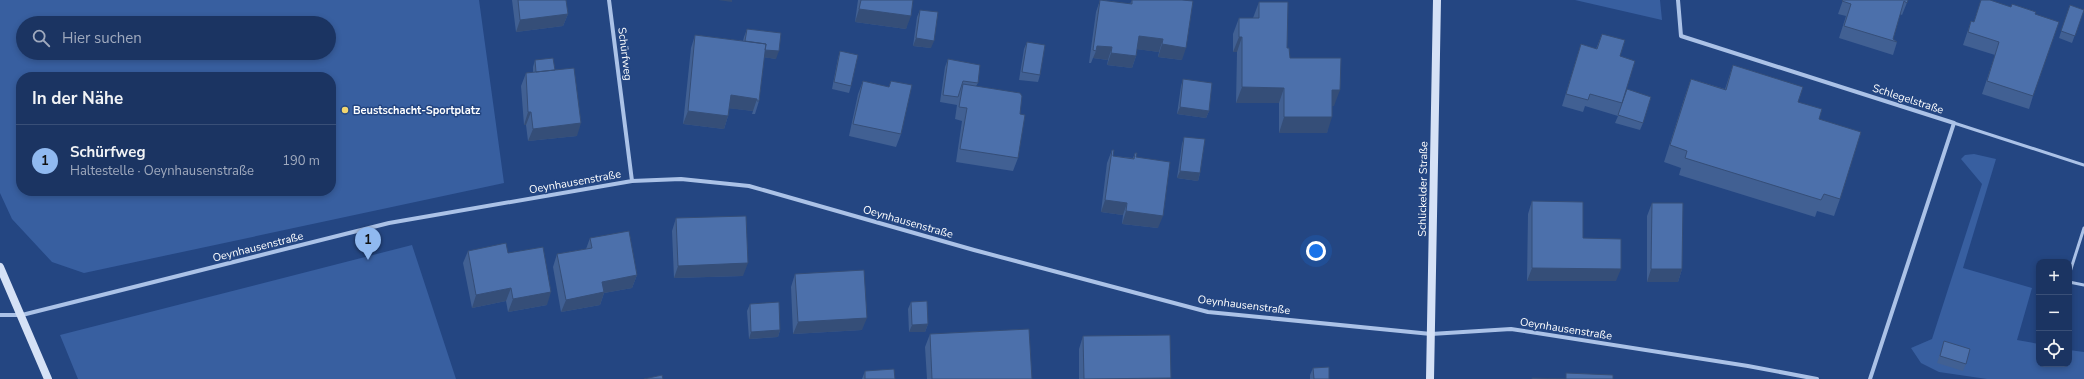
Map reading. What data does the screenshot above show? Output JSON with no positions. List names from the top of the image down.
{
  "streets": {
    "main road": ["Schlickelder Straße"],
    "street": ["Schürfweg", "Schlegelstraße", "Oeynhausenstraße"]
  },
  "crossings": [
    ["Schürfweg", "Oeynhausenstraße"],
    ["Oeynhausenstraße", "Schlickelder Straße"]
  ],
  "places": ["Beustschacht-Sportplatz"],
  "page": {
    "search": "Hier suchen",
    "heading": "In der Nähe",
    "list": [
      {
        "mark": "1",
        "name": "Schürfweg",
        "note": "Haltestelle · Oeynhausenstraße",
        "value": "190 m"
      }
    ],
    "pins": "1",
    "map_buttons": ["+", "−"]
  }
}
